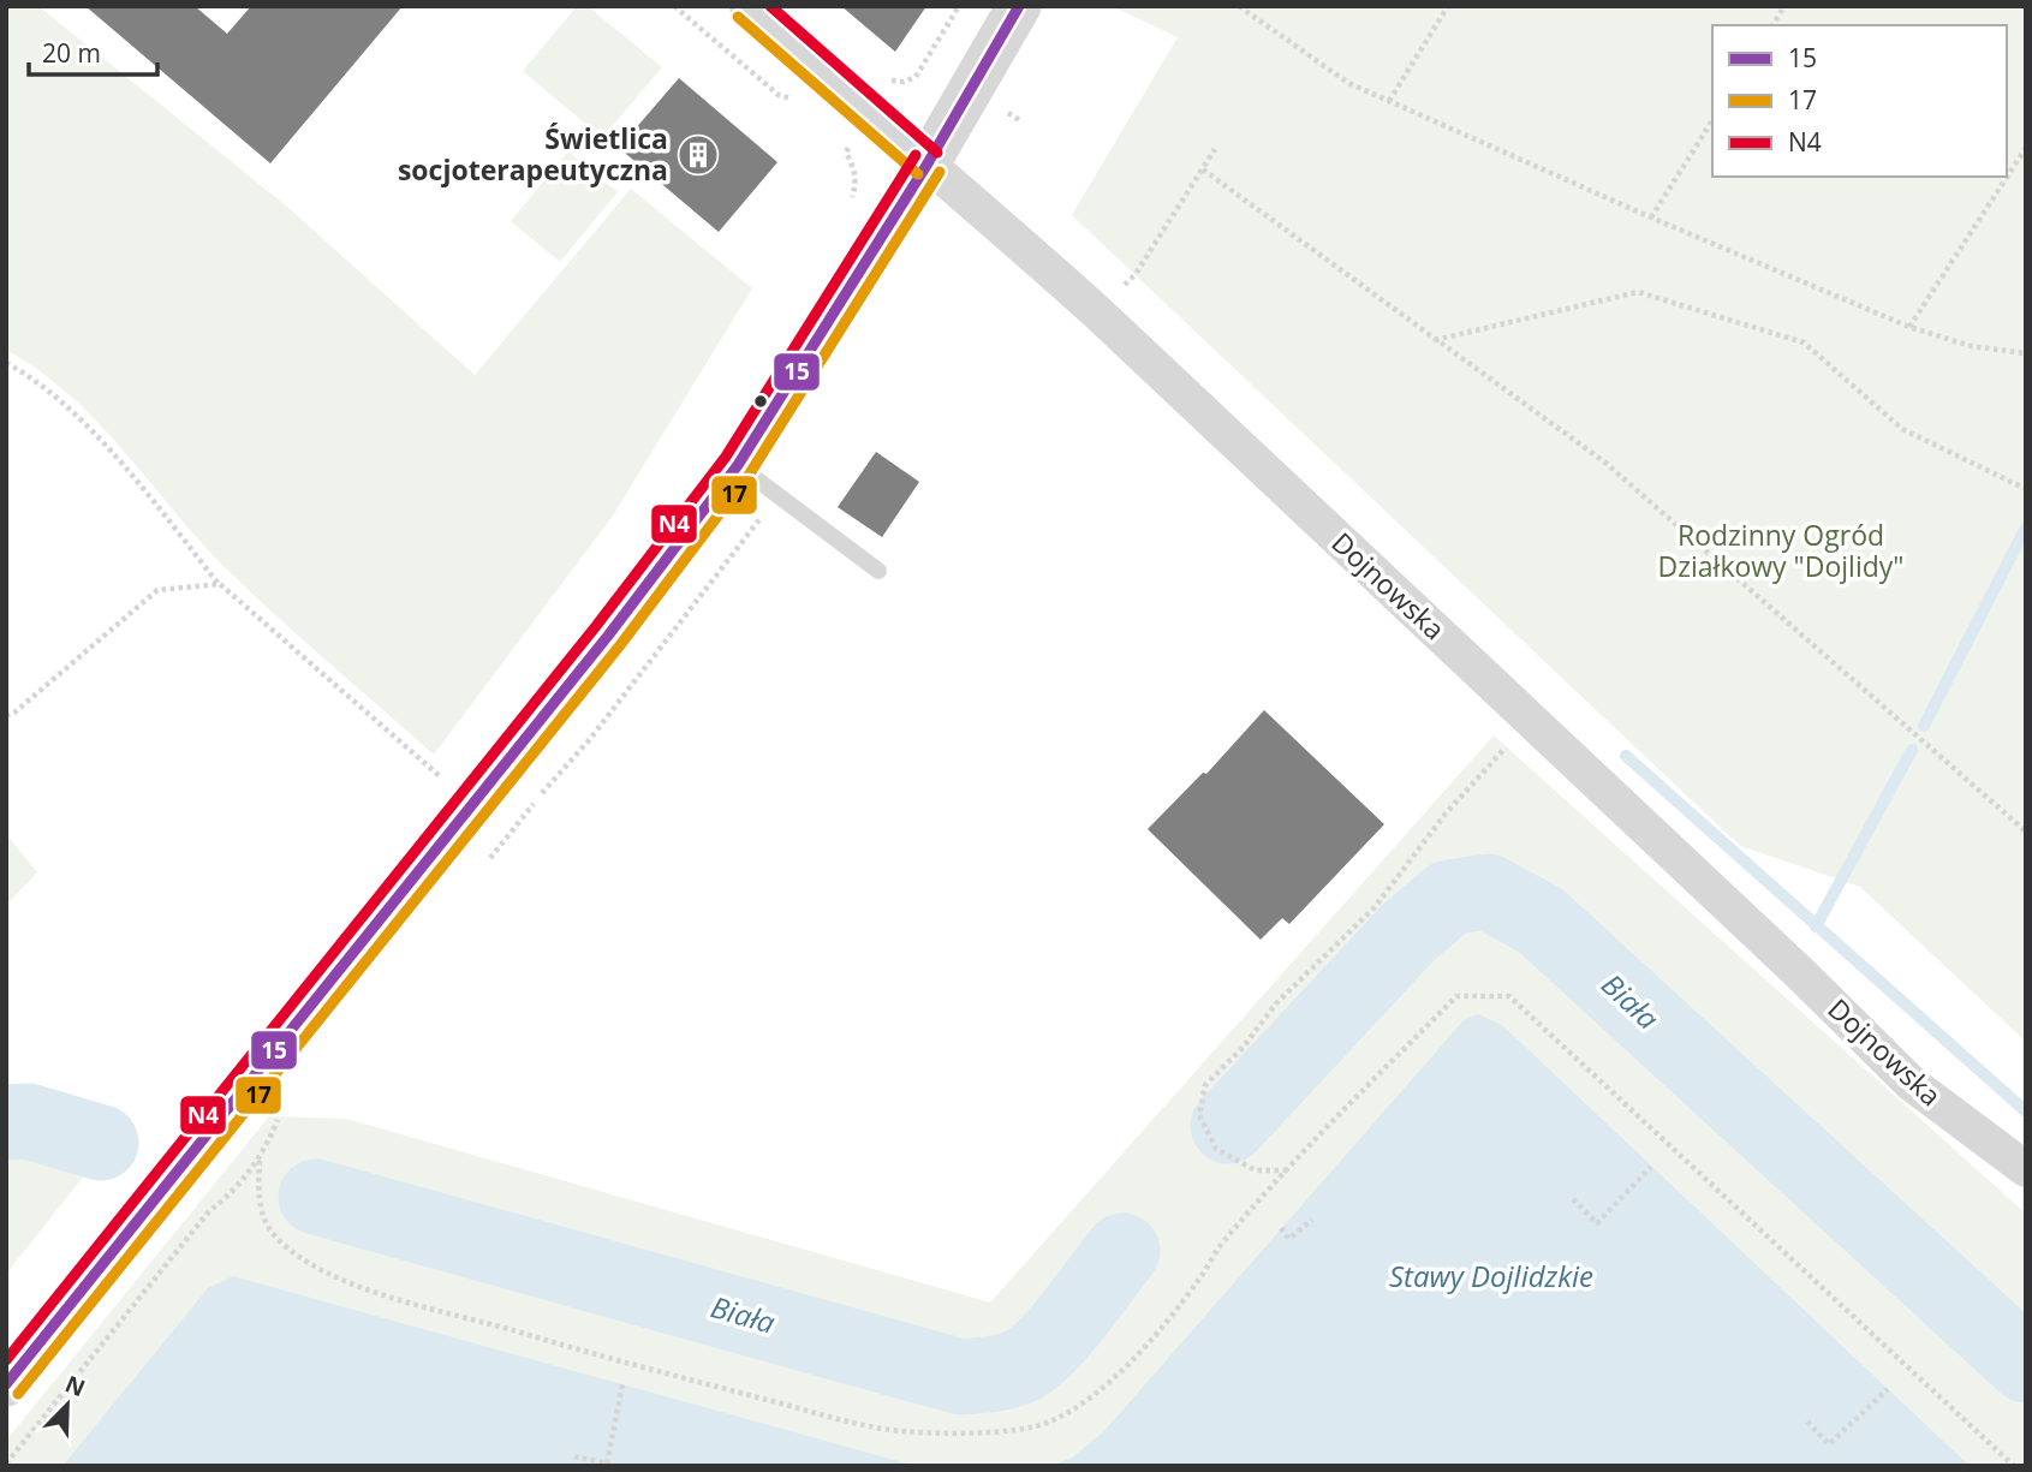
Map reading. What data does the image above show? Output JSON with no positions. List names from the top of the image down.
{
  "streets": {
    "street": ["Dojnowska"]
  },
  "water": ["Biała", "Stawy Dojlidzkie"],
  "parks": ["Rodzinny Ogród Działkowy \"Dojlidy\""],
  "places": {
    "building": ["Świetlica socjoterapeutyczna"]
  },
  "lines": ["transit line 15", "transit line N4", "transit line 17"],
  "legend": ["15", "17", "N4"],
  "scale_bar": "20 m",
  "north": "top right"
}
